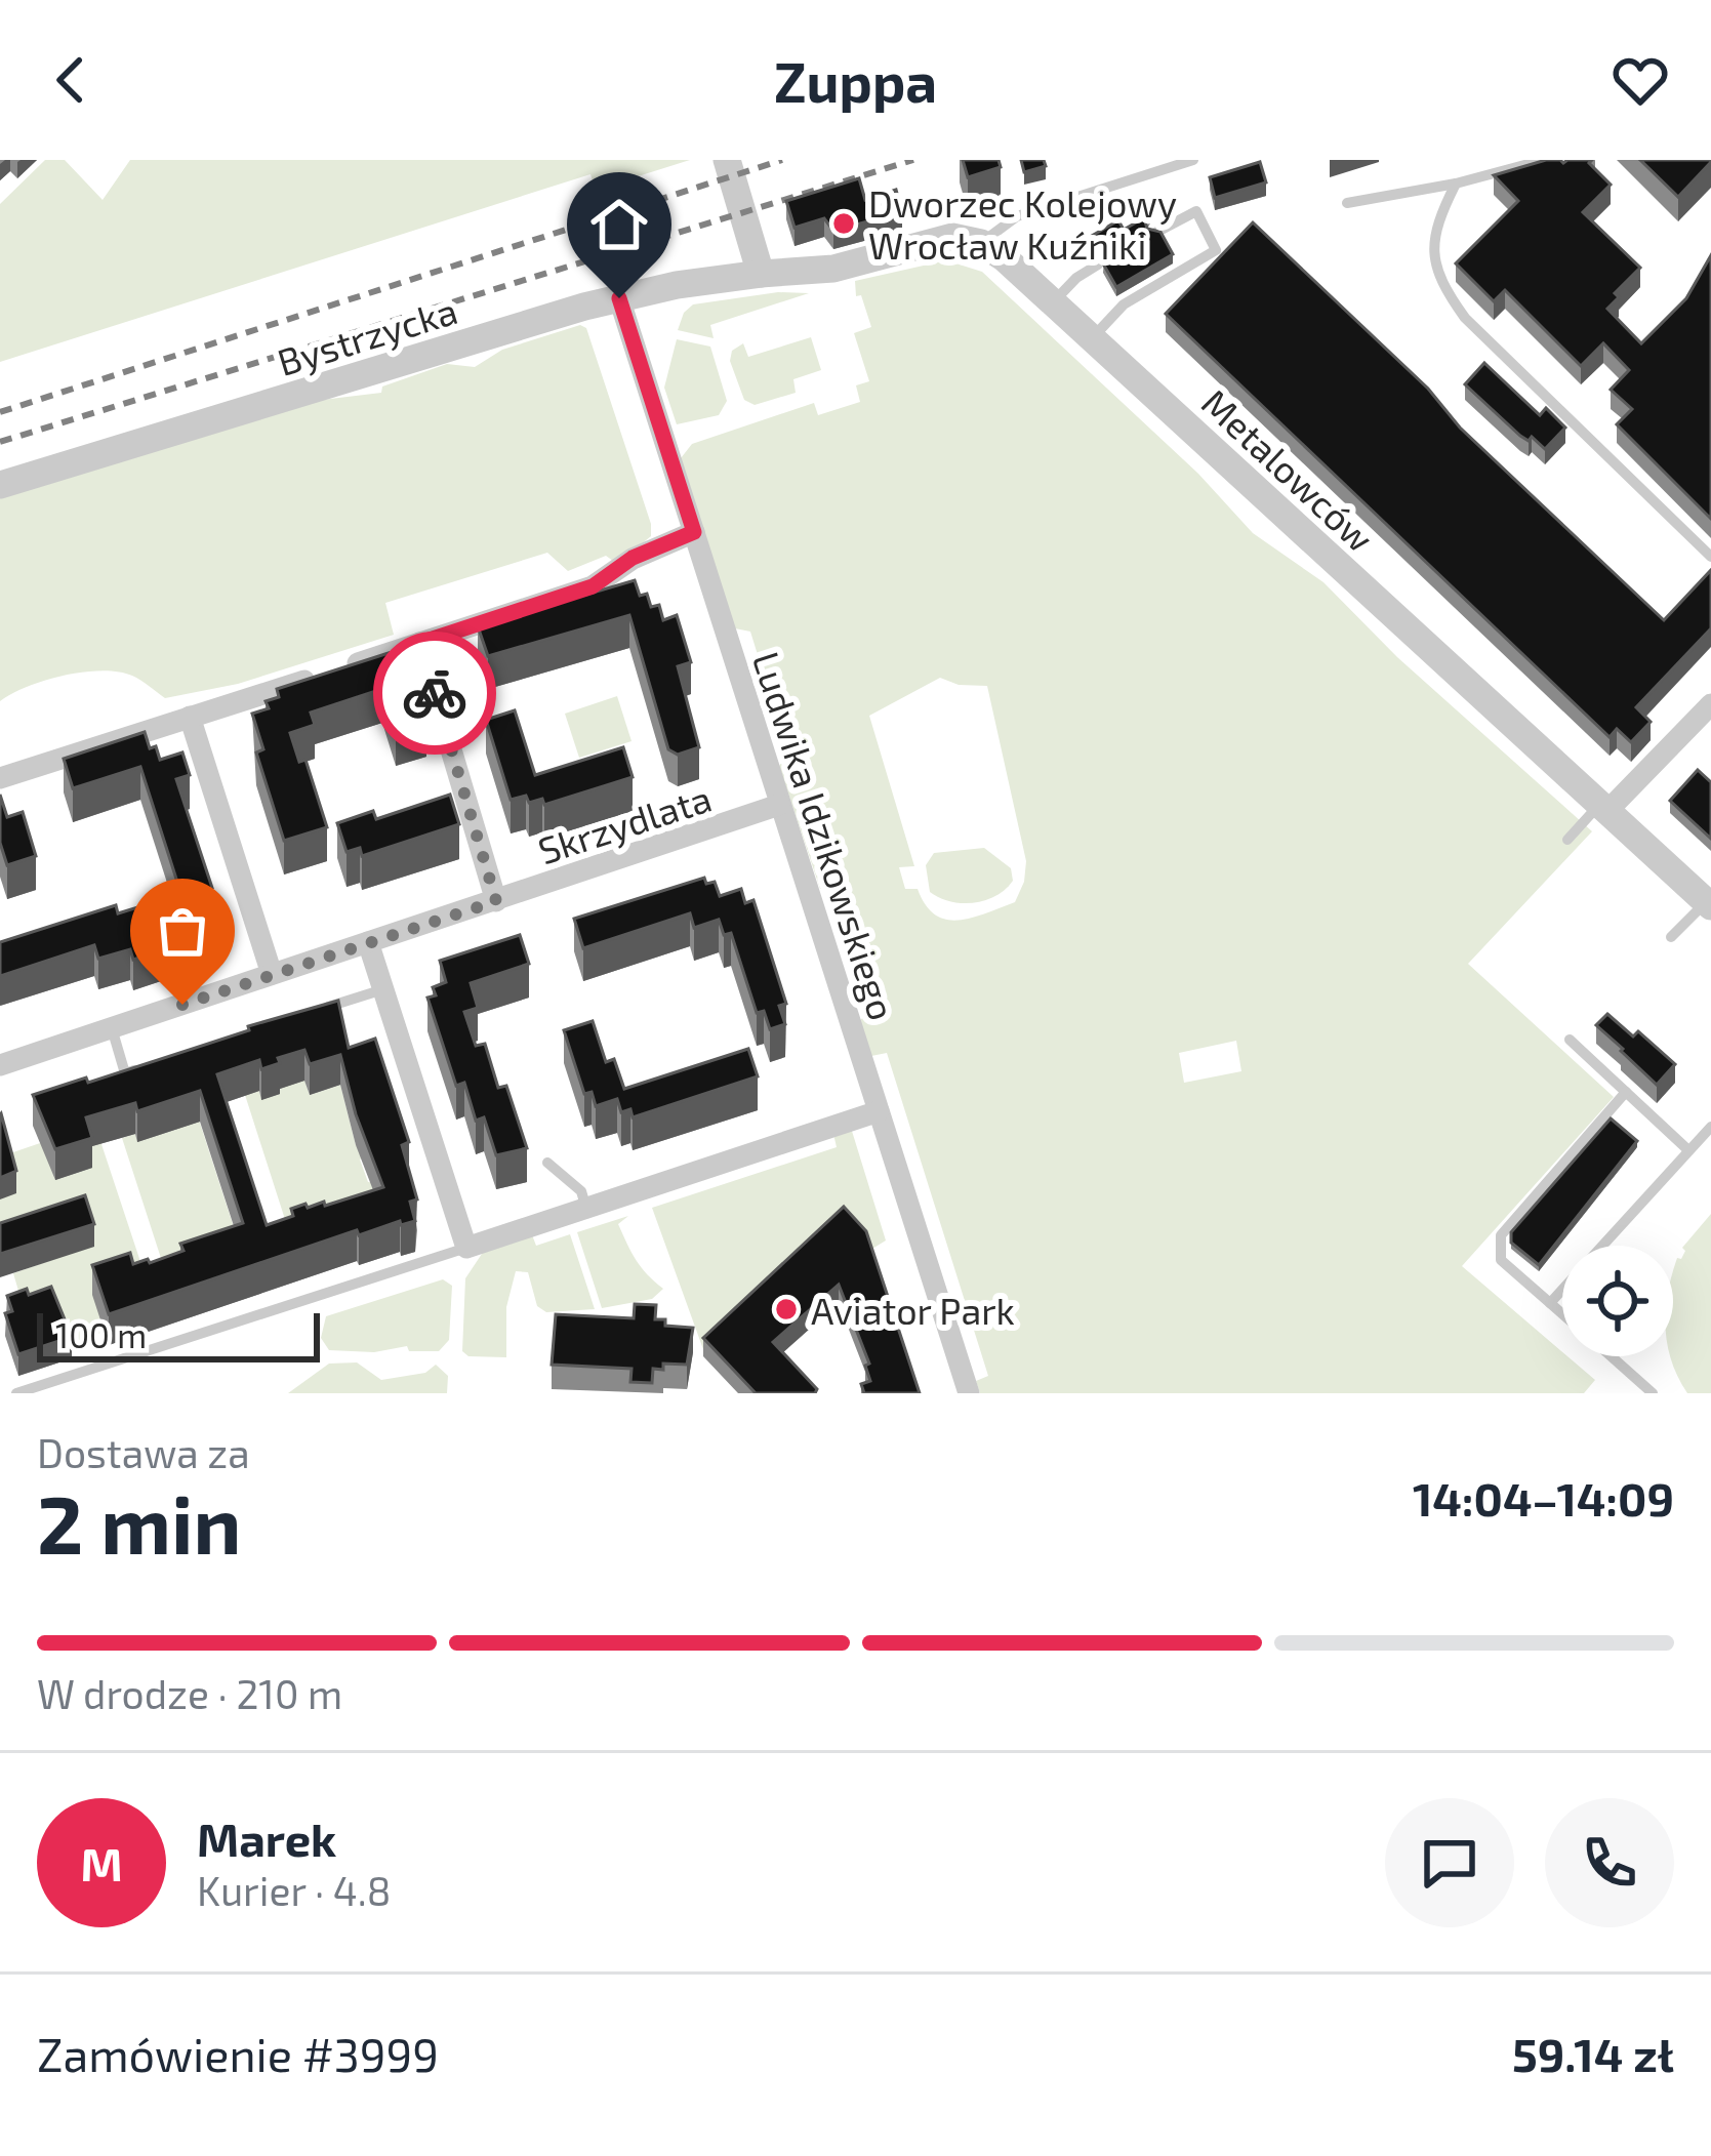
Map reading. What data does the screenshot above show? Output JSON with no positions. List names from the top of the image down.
{
  "streets": {
    "street": [
      "Bystrzycka",
      "Metalowców",
      "Skrzydlata",
      "Ludwika Idzikowskiego"
    ]
  },
  "crossings": [
    ["Bystrzycka", "Ludwika Idzikowskiego"],
    ["Skrzydlata", "Ludwika Idzikowskiego"]
  ],
  "places": ["Dworzec Kolejowy Wrocław Kuźniki", "Aviator Park"],
  "scale_bar": "100 m",
  "page": {
    "header": "Zuppa",
    "scale": "100 m",
    "heading": ["2 min", "Dostawa za", "14:04–14:09"],
    "panel": [
      "Marek",
      "Kurier · 4.8",
      "Zamówienie #3999",
      "59.14 zł"
    ],
    "bar": "W drodze · 210 m",
    "round": "M"
  }
}
